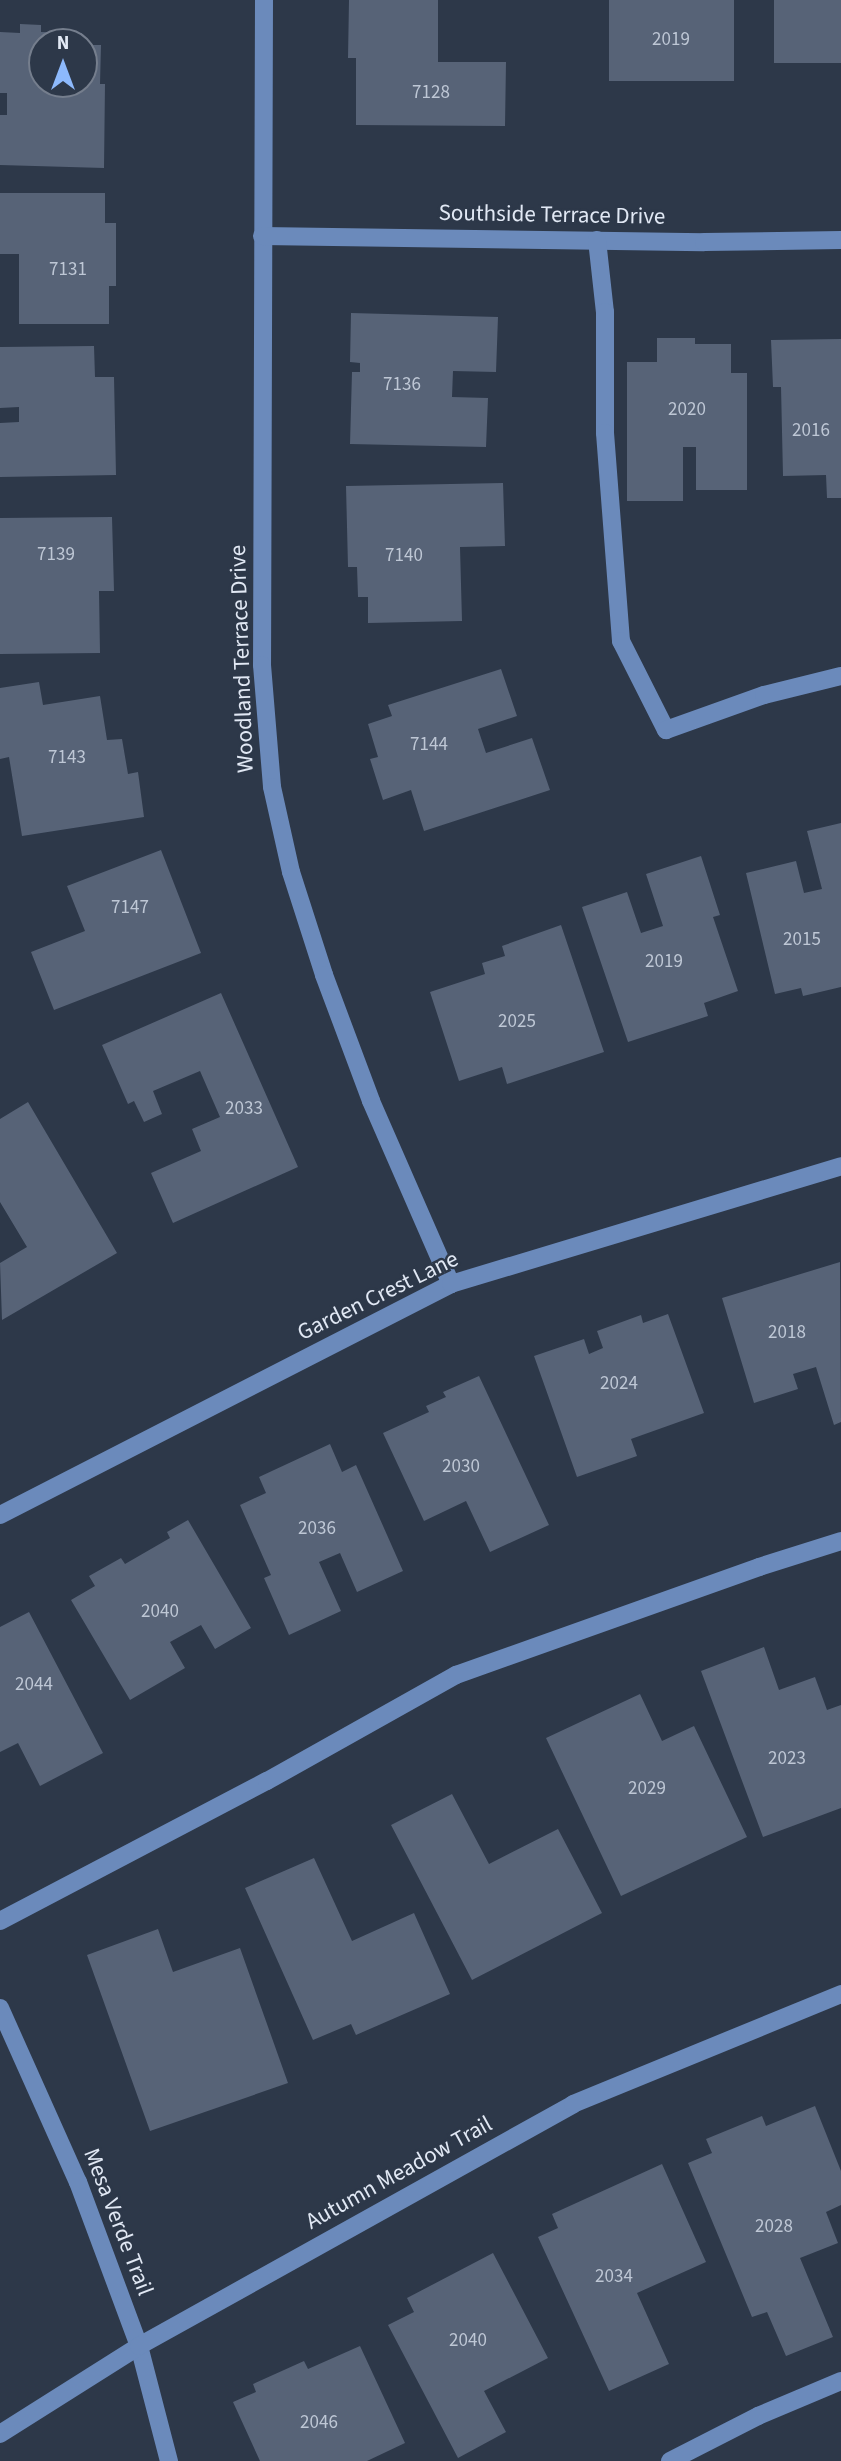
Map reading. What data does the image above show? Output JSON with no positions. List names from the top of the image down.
{
  "streets": {
    "street": [
      "Southside Terrace Drive",
      "Woodland Terrace Drive",
      "Garden Crest Lane",
      "Autumn Meadow Trail",
      "Mesa Verde Trail"
    ]
  },
  "crossings": [
    ["Southside Terrace Drive", "Woodland Terrace Drive"],
    ["Woodland Terrace Drive", "Garden Crest Lane"],
    ["Autumn Meadow Trail", "Mesa Verde Trail"]
  ],
  "house_numbers": [
    "2019",
    "7128",
    "7131",
    "7136",
    "2020",
    "2016",
    "7139",
    "7140",
    "7144",
    "7143",
    "7147",
    "2015",
    "2019",
    "2025",
    "2033",
    "2018",
    "2024",
    "2030",
    "2036",
    "2040",
    "2044",
    "2023",
    "2029",
    "2028",
    "2034",
    "2040",
    "2046"
  ],
  "north": "top"
}
